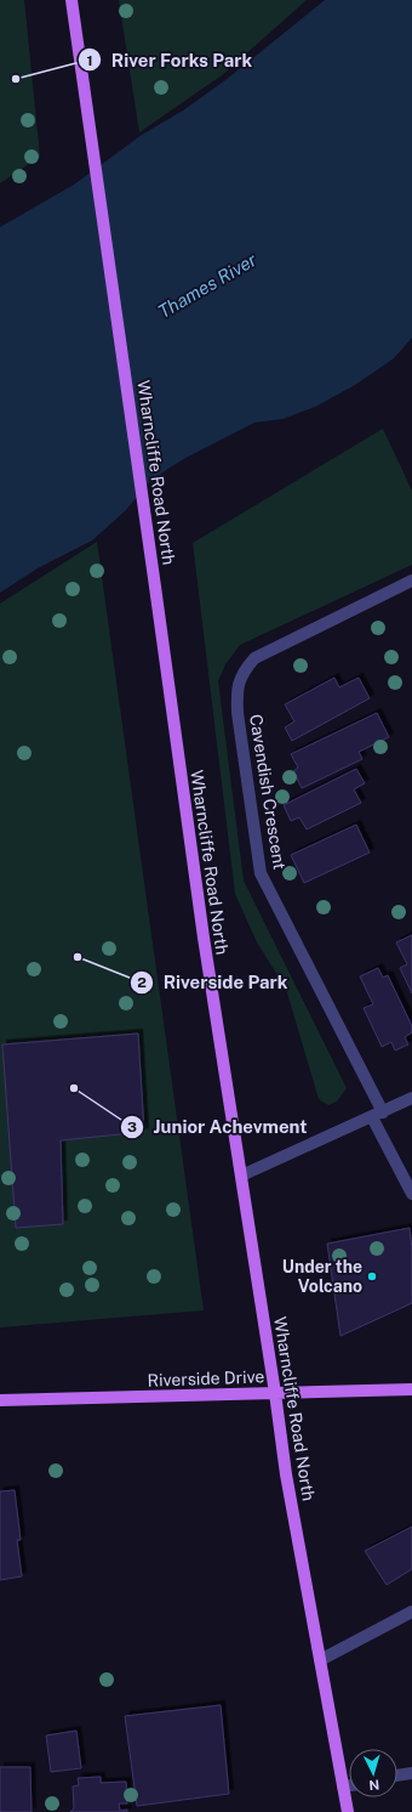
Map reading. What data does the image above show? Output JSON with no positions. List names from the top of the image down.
{
  "streets": {
    "main road": ["Wharncliffe Road North", "Riverside Drive"],
    "street": ["Cavendish Crescent"]
  },
  "crossings": [
    ["Wharncliffe Road North", "Riverside Drive"]
  ],
  "water": ["Thames River"],
  "places": [
    "River Forks Park",
    "Riverside Park",
    "Junior Achevment",
    "Under the Volcano"
  ],
  "north": "bottom"
}
